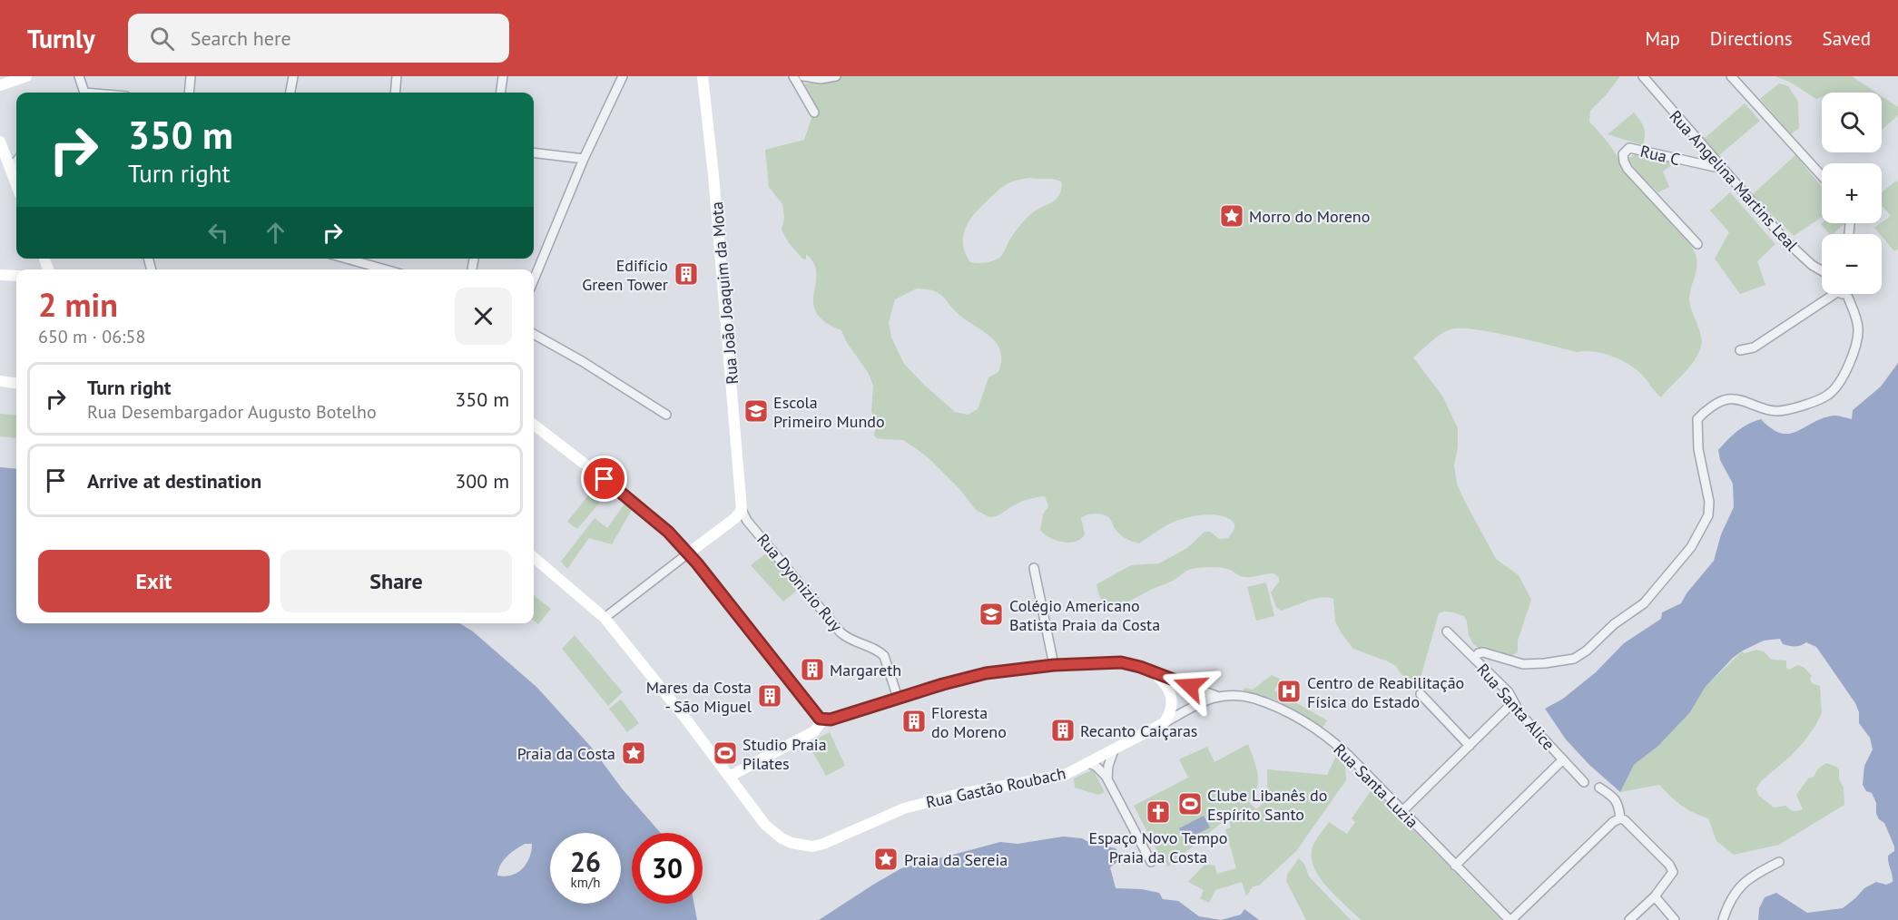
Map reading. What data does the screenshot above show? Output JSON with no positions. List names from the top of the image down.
{
  "streets": {
    "street": [
      "Rua C",
      "Rua Angelina Martins Leal",
      "Rua João Joaquim da Mota",
      "Rua Dyonizio Ruy",
      "Rua Santa Alice",
      "Rua Santa Luzia",
      "Rua Gastão Roubach"
    ]
  },
  "crossings": [
    ["Rua C", "Rua Angelina Martins Leal"],
    ["Rua João Joaquim da Mota", "Rua Dyonizio Ruy"],
    ["Rua Santa Luzia", "Rua Gastão Roubach"]
  ],
  "places": {
    "place": ["Morro do Moreno", "Praia da Costa", "Praia da Sereia"],
    "building": [
      "Edifício Green Tower",
      "Margareth",
      "Mares da Costa - São Miguel",
      "Floresta do Moreno",
      "Recanto Caiçaras"
    ],
    "school or university": ["Escola Primeiro Mundo", "Colégio Americano Batista Praia da Costa"],
    "hospital": ["Centro de Reabilitação Física do Estado"],
    "sports": ["Studio Praia Pilates", "Clube Libanês do Espírito Santo"],
    "church": ["Espaço Novo Tempo Praia da Costa"]
  },
  "page": {
    "header": "Turnly",
    "search": "Search here",
    "nav": ["Map", "Directions", "Saved"],
    "map_buttons": ["+", "−"],
    "turn": ["350 m", "Turn right"],
    "heading": ["2 min", "650 m · 06:58"],
    "list": [
      {
        "name": "Turn right",
        "note": "Rua Desembargador Augusto Botelho",
        "value": "350 m"
      },
      {
        "name": "Arrive at destination",
        "value": "300 m"
      }
    ],
    "buttons": ["Exit", "Share"],
    "speed": "26 km/h",
    "limit": "30"
  }
}
